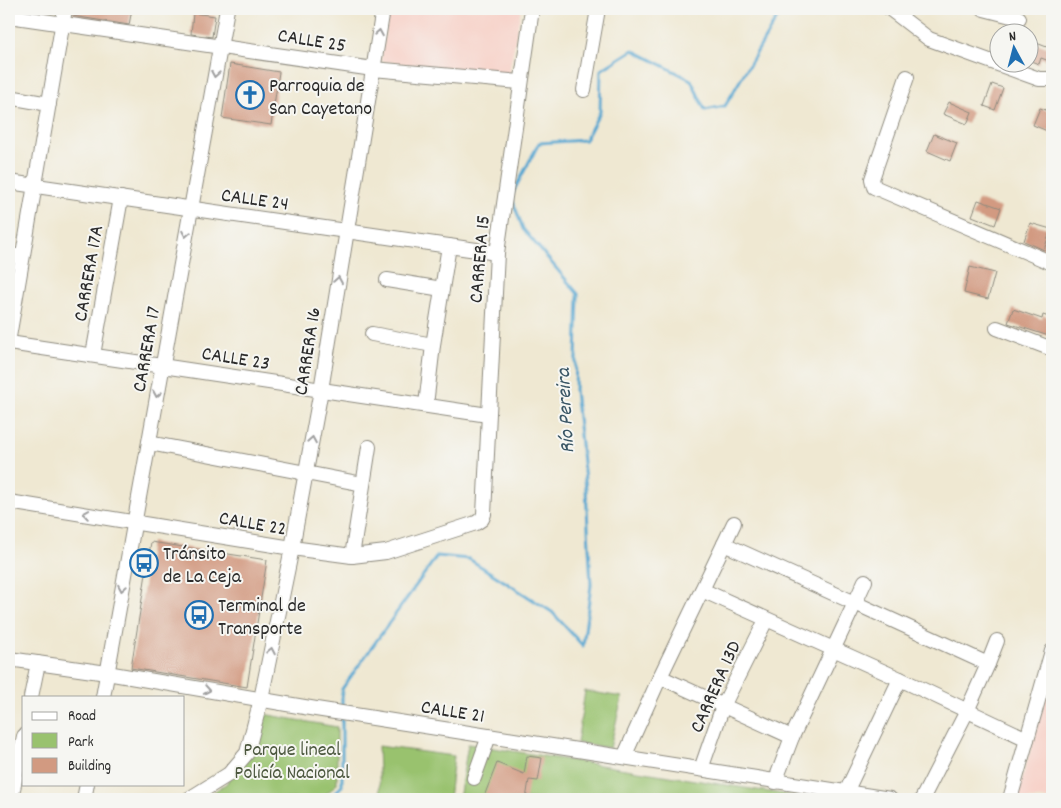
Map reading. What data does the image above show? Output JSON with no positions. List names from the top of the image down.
{
  "streets": {
    "street": [
      "CALLE 25",
      "CALLE 24",
      "CARRERA 15",
      "CARRERA 17A",
      "CARRERA 17",
      "CARRERA 16",
      "CALLE 23",
      "CALLE 22",
      "CARRERA 13D",
      "CALLE 21"
    ]
  },
  "crossings": [
    ["CALLE 25", "CARRERA 15"],
    ["CALLE 25", "CARRERA 17"],
    ["CALLE 25", "CARRERA 16"],
    ["CALLE 24", "CARRERA 15"],
    ["CALLE 24", "CARRERA 17A"],
    ["CALLE 24", "CARRERA 17"],
    ["CALLE 24", "CARRERA 16"],
    ["CARRERA 15", "CALLE 23"],
    ["CARRERA 15", "CALLE 22"],
    ["CARRERA 17A", "CALLE 23"],
    ["CARRERA 17", "CALLE 23"],
    ["CARRERA 17", "CALLE 22"],
    ["CARRERA 17", "CALLE 21"],
    ["CARRERA 16", "CALLE 23"],
    ["CARRERA 16", "CALLE 22"],
    ["CARRERA 16", "CALLE 21"],
    ["CARRERA 13D", "CALLE 21"]
  ],
  "one_way": ["CARRERA 17"],
  "water": ["Río Pereira"],
  "parks": ["Parque lineal Policía Nacional"],
  "places": {
    "church": ["Parroquia de San Cayetano"],
    "bus stop": ["Tránsito de La Ceja", "Terminal de Transporte"]
  },
  "legend": ["Road", "Park", "Building"],
  "north": "top"
}
